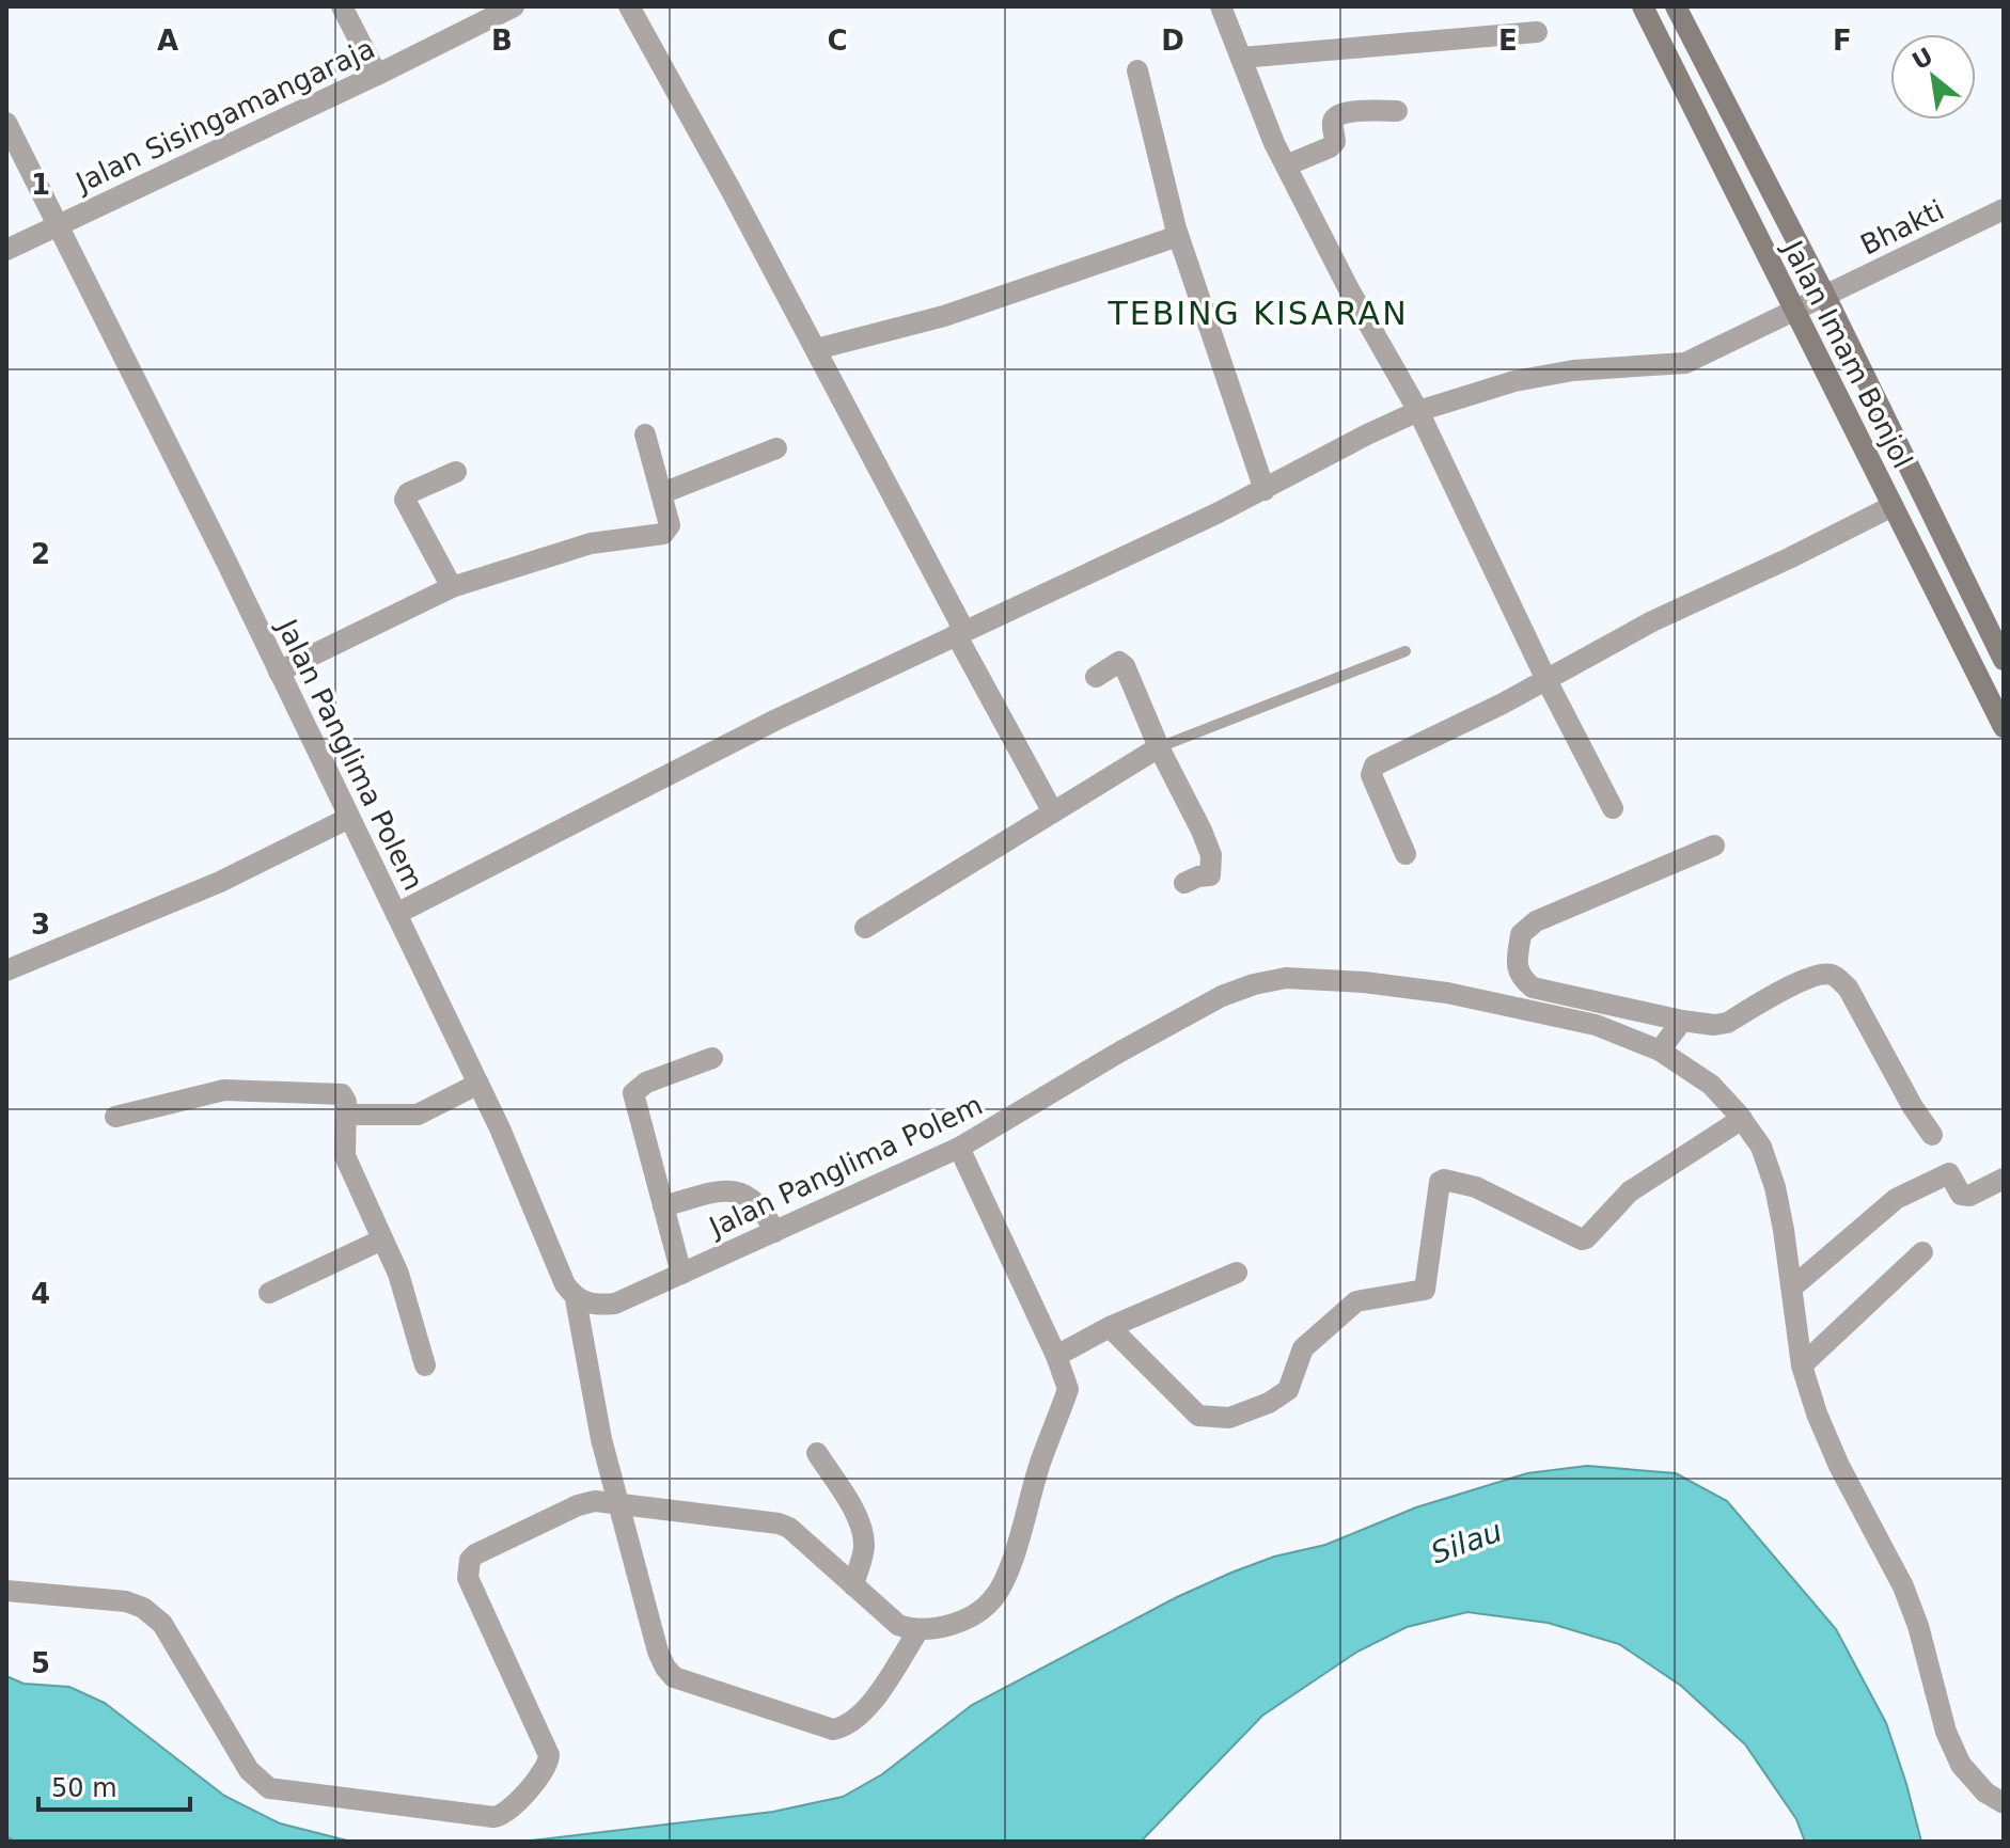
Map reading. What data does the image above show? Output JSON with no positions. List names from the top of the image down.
{
  "streets": {
    "main road": ["Jalan Imam Bonjol"],
    "street": ["Jalan Sisingamangaraja", "Bhakti", "Jalan Panglima Polem"]
  },
  "crossings": [
    ["Jalan Sisingamangaraja", "Jalan Panglima Polem"],
    ["Bhakti", "Jalan Imam Bonjol"],
    ["Bhakti", "Jalan Panglima Polem"]
  ],
  "districts": ["TEBING KISARAN"],
  "water": ["Silau"],
  "scale_bar": "50 m",
  "north": "top left",
  "grid": {
    "columns": [
      "A",
      "B",
      "C",
      "D",
      "E",
      "F"
    ],
    "rows": [
      "1",
      "2",
      "3",
      "4",
      "5"
    ]
  }
}
